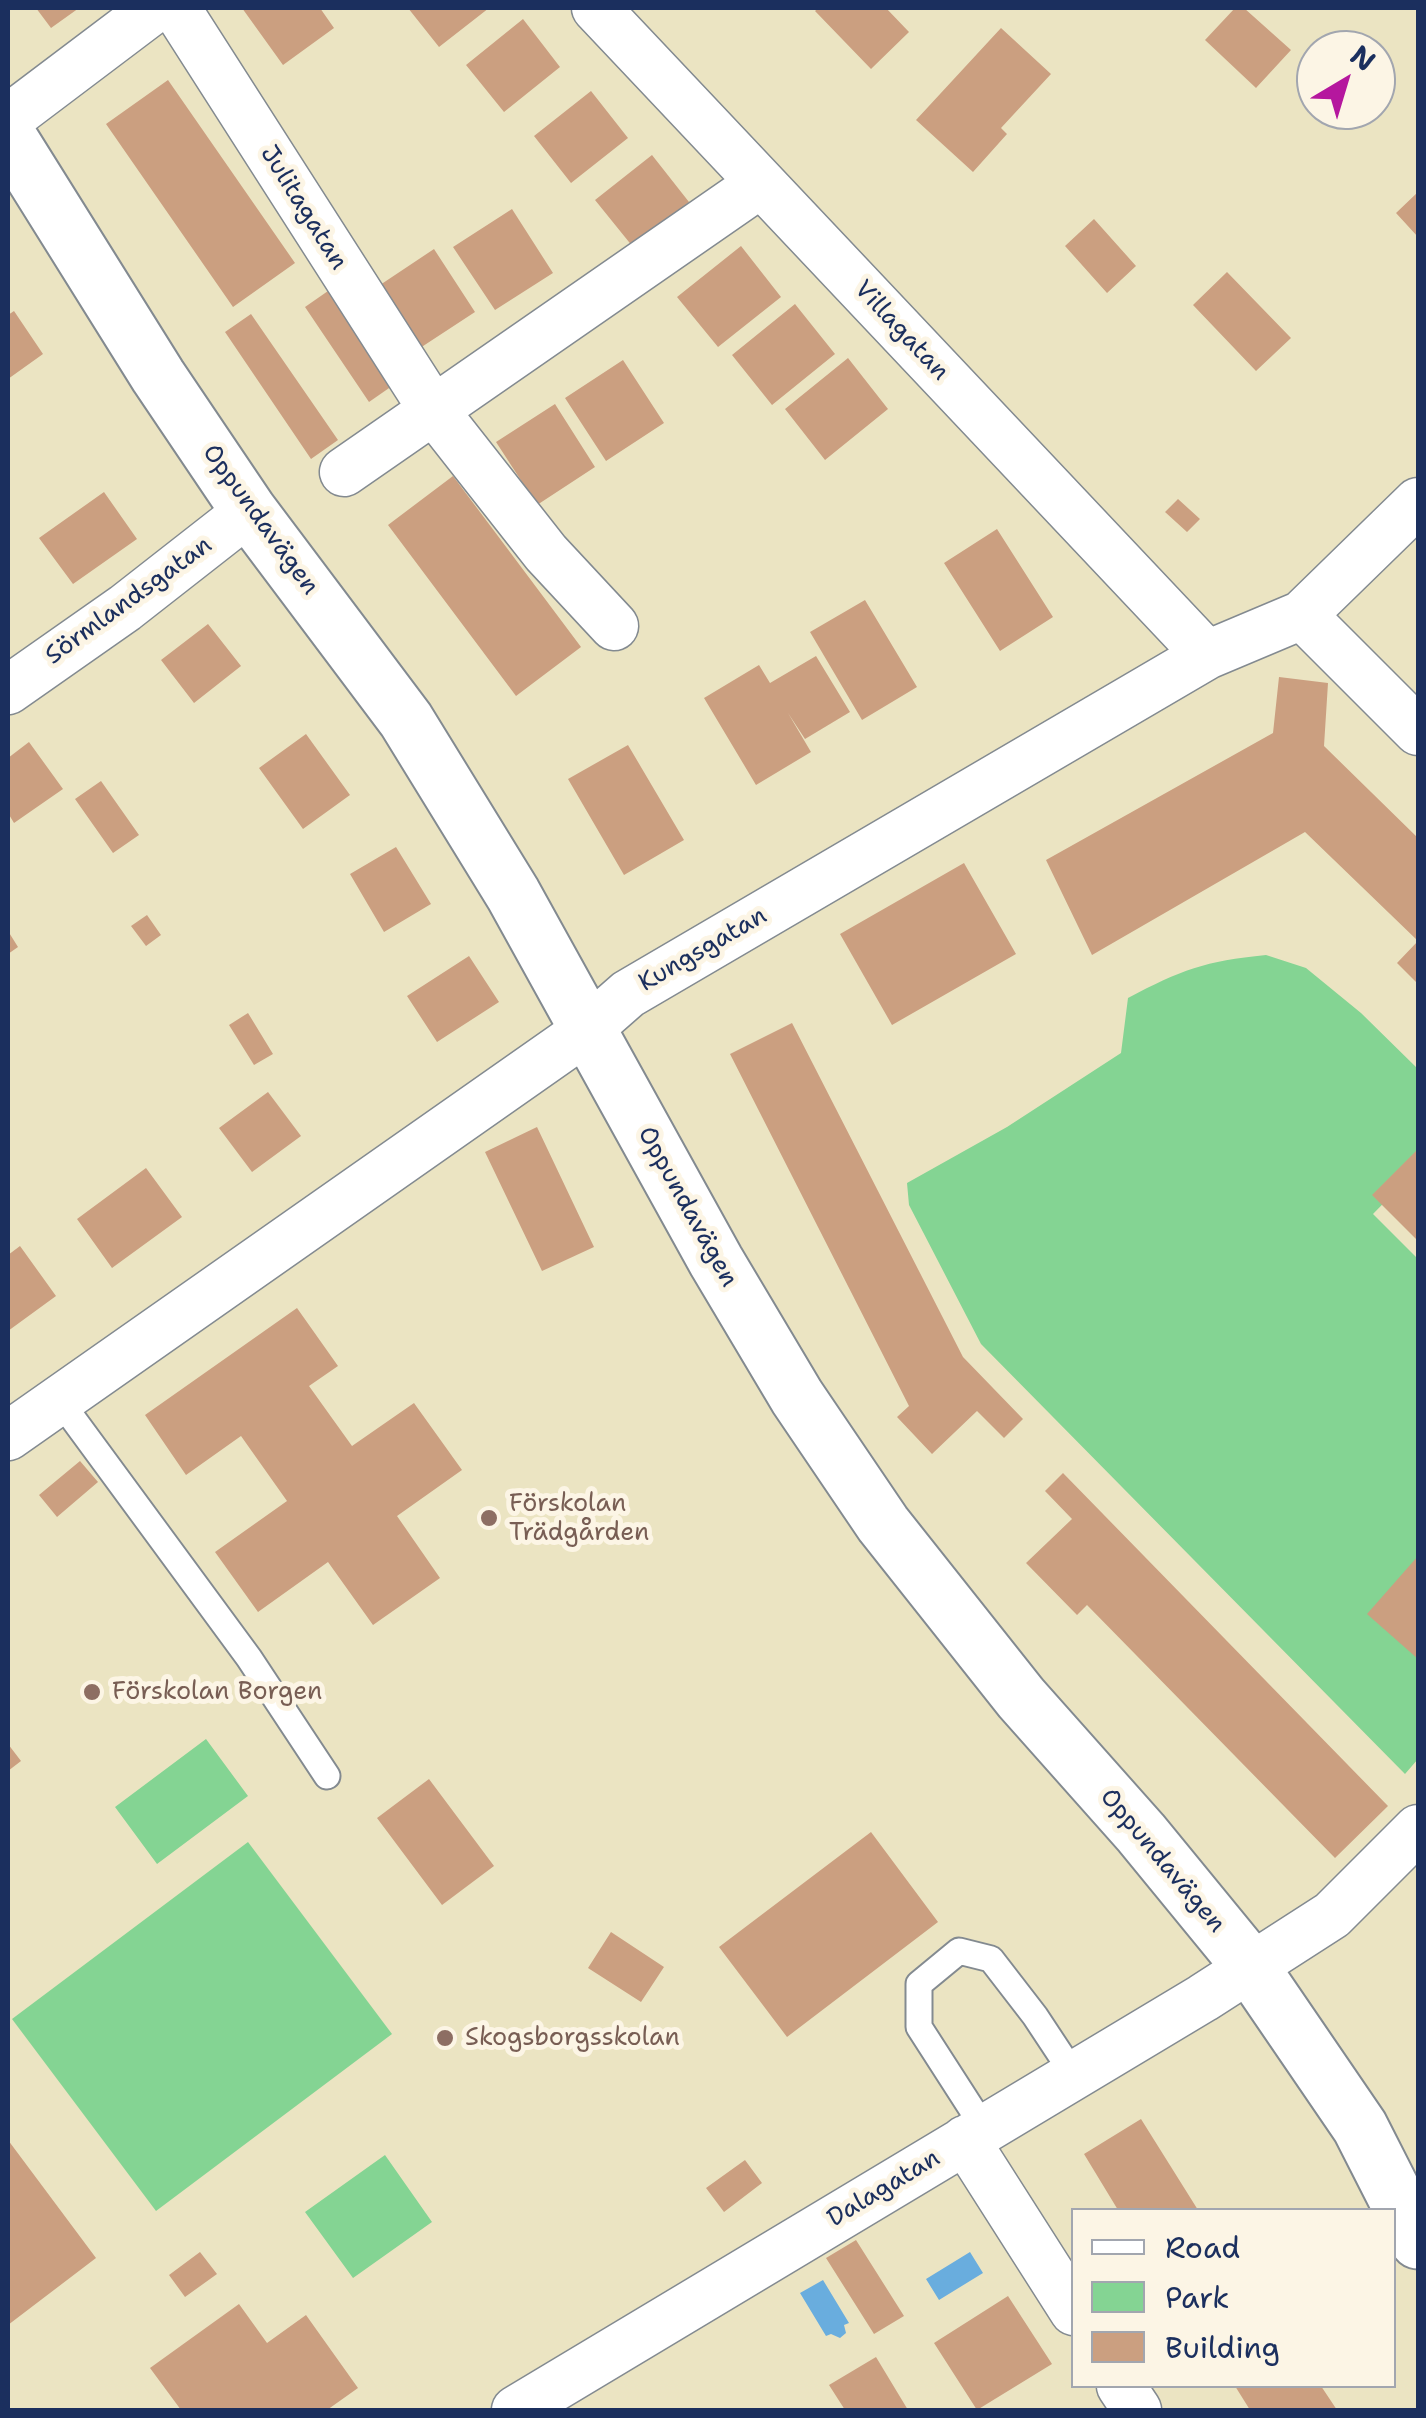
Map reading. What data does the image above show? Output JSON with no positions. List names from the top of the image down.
{
  "streets": {
    "main road": ["Oppundavägen"],
    "street": [
      "Julitagatan",
      "Villagatan",
      "Sörmlandsgatan",
      "Kungsgatan",
      "Dalagatan"
    ]
  },
  "crossings": [
    ["Villagatan", "Kungsgatan"],
    ["Oppundavägen", "Sörmlandsgatan"],
    ["Oppundavägen", "Kungsgatan"],
    ["Oppundavägen", "Dalagatan"]
  ],
  "places": ["Förskolan Trädgården", "Förskolan Borgen", "Skogsborgsskolan"],
  "legend": ["Road", "Park", "Building"],
  "north": "top right"
}
